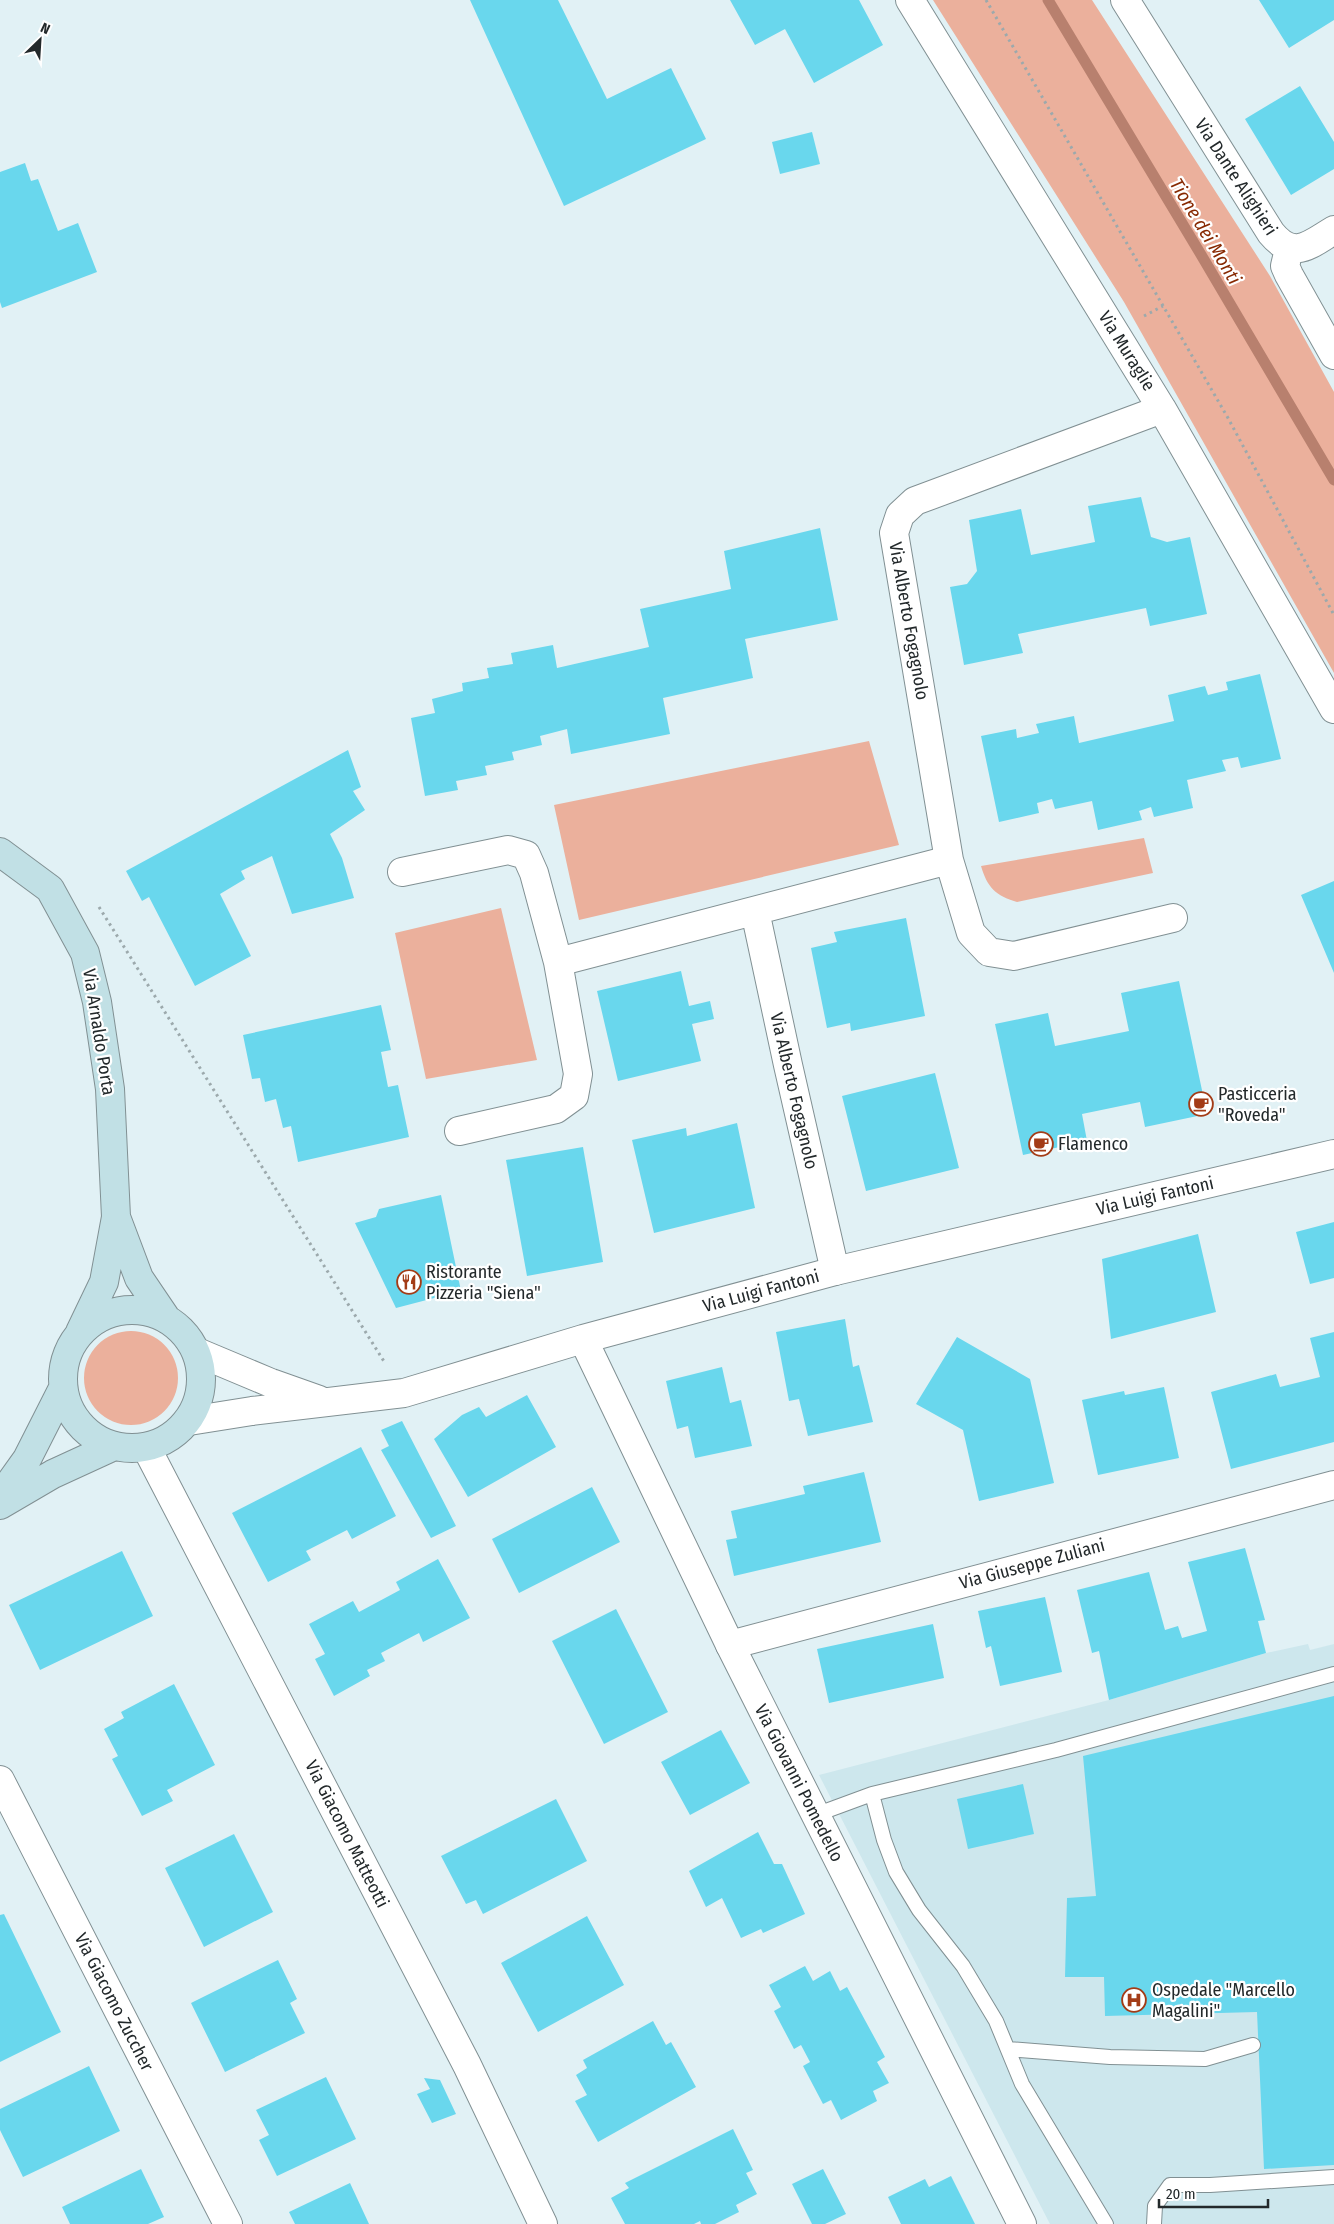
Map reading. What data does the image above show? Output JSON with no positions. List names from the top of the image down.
{
  "streets": {
    "main road": ["Via Arnaldo Porta"],
    "street": [
      "Via Dante Alighieri",
      "Via Muraglie",
      "Via Alberto Fogagnolo",
      "Via Luigi Fantoni",
      "Via Giuseppe Zuliani",
      "Via Giovanni Pomedello",
      "Via Giacomo Matteotti",
      "Via Giacomo Zuccher"
    ]
  },
  "crossings": [
    ["Via Muraglie", "Via Alberto Fogagnolo"],
    ["Via Alberto Fogagnolo", "Via Luigi Fantoni"],
    ["Via Arnaldo Porta", "Via Luigi Fantoni"],
    ["Via Arnaldo Porta", "Via Giacomo Matteotti"],
    ["Via Luigi Fantoni", "Via Giovanni Pomedello"],
    ["Via Luigi Fantoni", "Via Giacomo Matteotti"],
    ["Via Giuseppe Zuliani", "Via Giovanni Pomedello"]
  ],
  "water": ["Tione dei Monti"],
  "places": {
    "cafe": ["Pasticceria \"Roveda\"", "Flamenco"],
    "restaurant": ["Ristorante Pizzeria \"Siena\""],
    "hospital": ["Ospedale \"Marcello Magalini\""]
  },
  "scale_bar": "20 m",
  "north": "top right"
}
